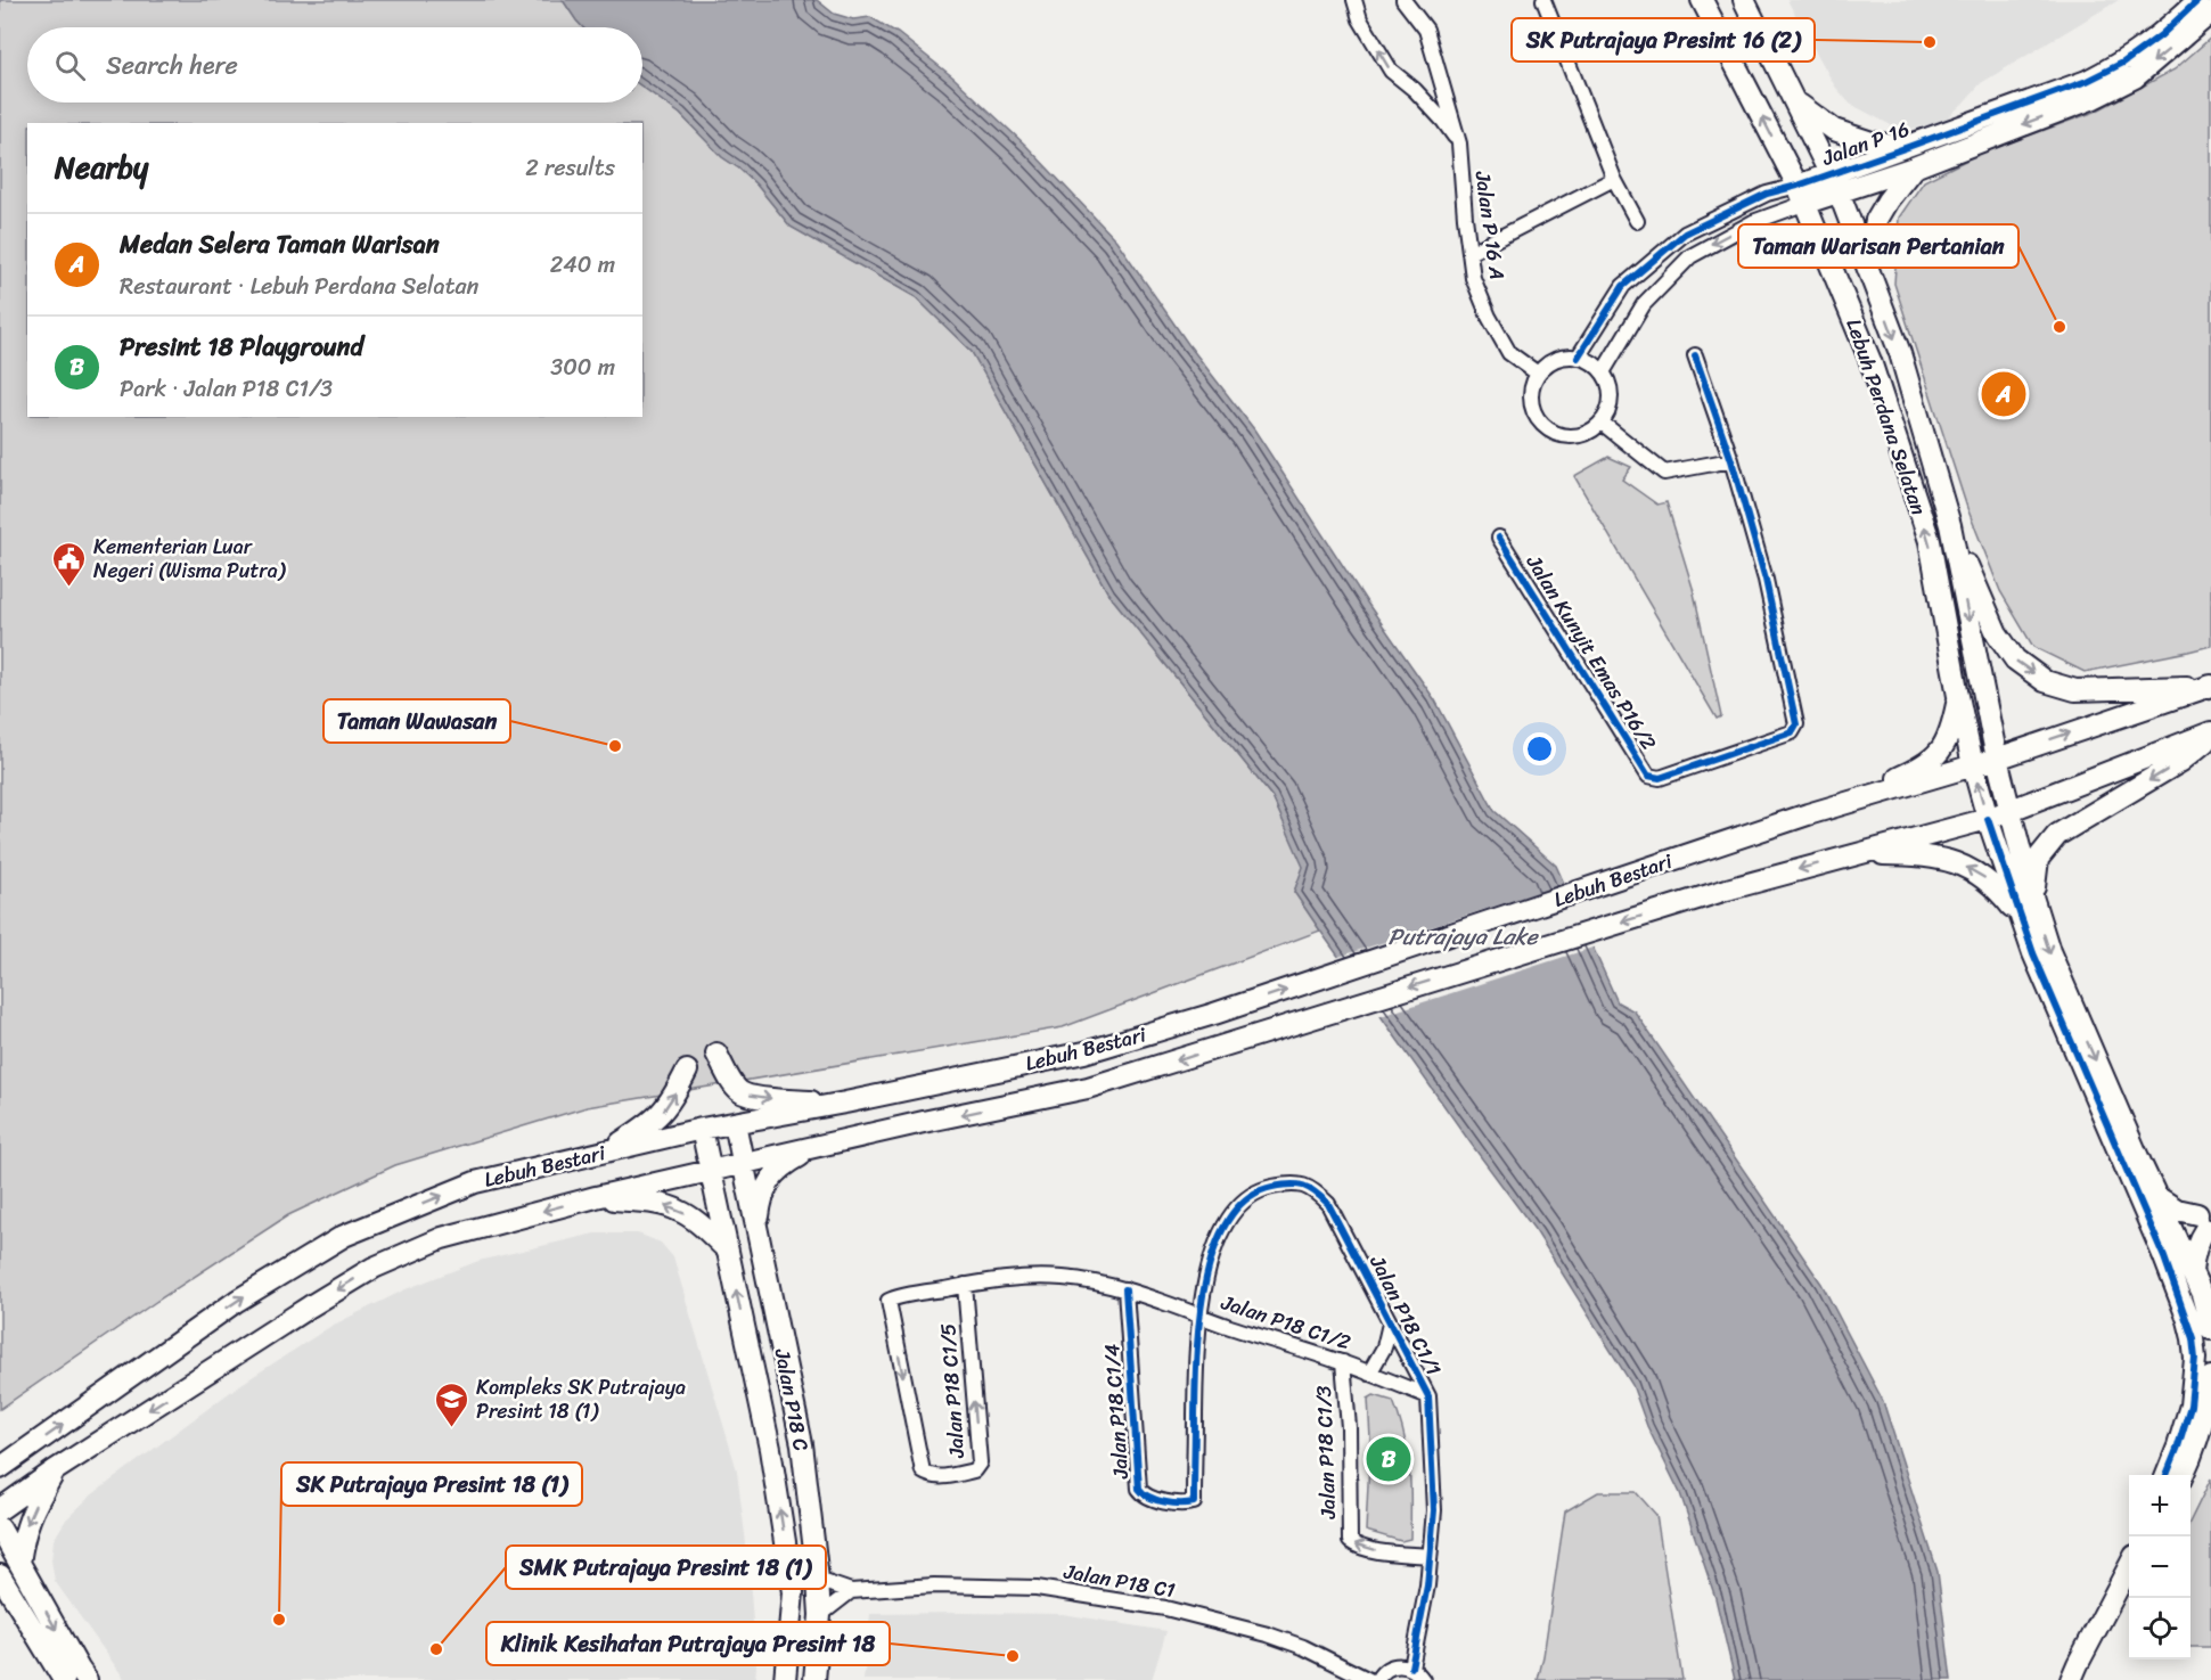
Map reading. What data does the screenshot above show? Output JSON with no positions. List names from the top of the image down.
{
  "streets": {
    "main road": [
      "Jalan P 16",
      "Lebuh Perdana Selatan",
      "Lebuh Bestari",
      "Jalan P18 C"
    ],
    "street": [
      "Jalan P 16 A",
      "Jalan Kunyit Emas P16/2",
      "Jalan P18 C1/1",
      "Jalan P18 C1/2",
      "Jalan P18 C1/5",
      "Jalan P18 C1/4",
      "Jalan P18 C1/3",
      "Jalan P18 C1"
    ]
  },
  "crossings": [
    ["Jalan P 16", "Jalan P 16 A"],
    ["Jalan P 16", "Lebuh Perdana Selatan"],
    ["Lebuh Perdana Selatan", "Lebuh Bestari"],
    ["Lebuh Bestari", "Jalan P18 C"],
    ["Jalan P18 C1/1", "Jalan P18 C1/2"],
    ["Jalan P18 C1/1", "Jalan P18 C1/4"],
    ["Jalan P18 C1/1", "Jalan P18 C1/3"],
    ["Jalan P18 C1/2", "Jalan P18 C1/5"],
    ["Jalan P18 C1/2", "Jalan P18 C1/4"],
    ["Jalan P18 C1/2", "Jalan P18 C1/3"],
    ["Jalan P18 C", "Jalan P18 C1"]
  ],
  "one_way": ["Jalan P18 C1/3"],
  "water": ["Putrajaya Lake"],
  "places": {
    "other": [
      "SK Putrajaya Presint 16 (2)",
      "Taman Warisan Pertanian",
      "Taman Wawasan",
      "SK Putrajaya Presint 18 (1)",
      "SMK Putrajaya Presint 18 (1)",
      "Klinik Kesihatan Putrajaya Presint 18"
    ],
    "public building": ["Kementerian Luar Negeri (Wisma Putra)"],
    "school or university": ["Kompleks SK Putrajaya Presint 18 (1)"]
  },
  "page": {
    "search": "Search here",
    "heading": ["Nearby", "2 results"],
    "list": [
      {
        "mark": "A",
        "name": "Medan Selera Taman Warisan",
        "note": "Restaurant · Lebuh Perdana Selatan",
        "value": "240 m"
      },
      {
        "mark": "B",
        "name": "Presint 18 Playground",
        "note": "Park · Jalan P18 C1/3",
        "value": "300 m"
      }
    ],
    "pins": ["A", "B"],
    "map_buttons": ["+", "−"]
  }
}
